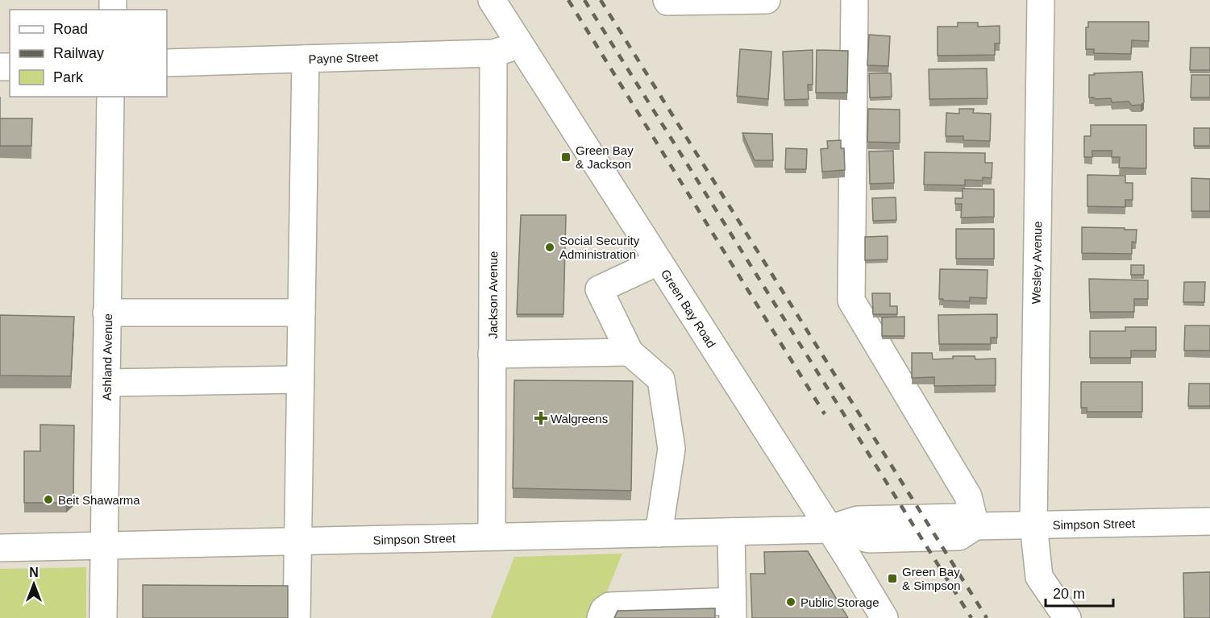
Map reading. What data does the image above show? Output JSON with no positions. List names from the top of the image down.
{
  "streets": {
    "street": [
      "Payne Street",
      "Wesley Avenue",
      "Jackson Avenue",
      "Green Bay Road",
      "Ashland Avenue",
      "Simpson Street"
    ]
  },
  "crossings": [
    ["Payne Street", "Jackson Avenue"],
    ["Payne Street", "Green Bay Road"],
    ["Wesley Avenue", "Simpson Street"],
    ["Jackson Avenue", "Simpson Street"],
    ["Green Bay Road", "Simpson Street"],
    ["Ashland Avenue", "Simpson Street"]
  ],
  "places": {
    "transit": ["Green Bay & Jackson", "Green Bay & Simpson"],
    "other": ["Social Security Administration", "Beit Shawarma", "Public Storage"],
    "health": ["Walgreens"]
  },
  "legend": ["Road", "Railway", "Park"],
  "scale_bar": "20 m",
  "north": "top"
}
